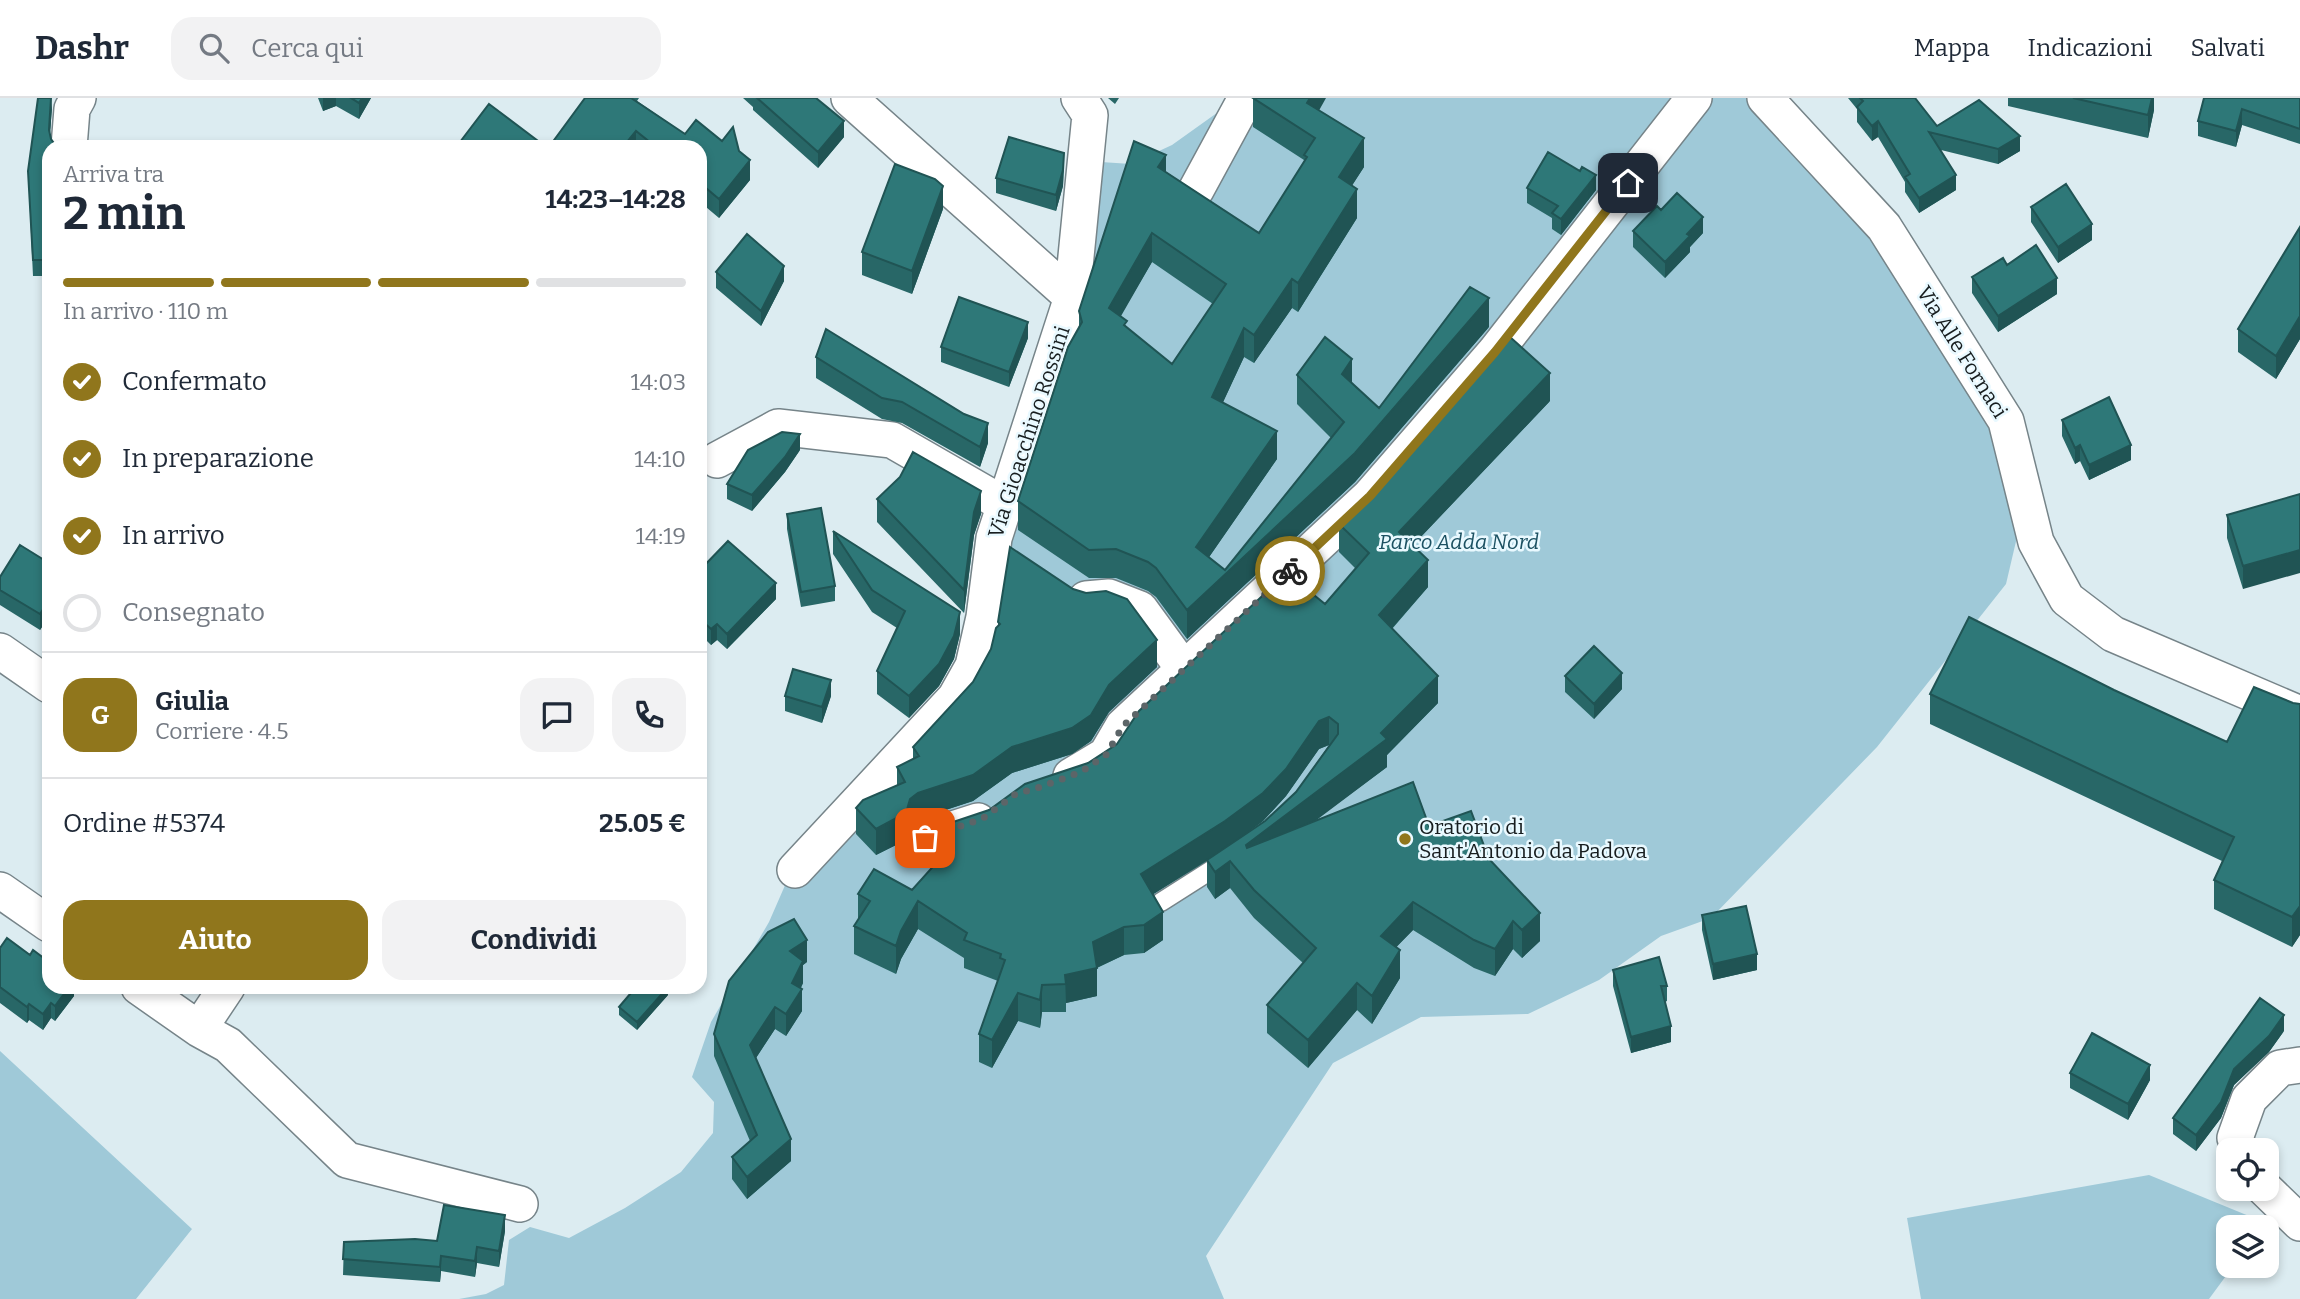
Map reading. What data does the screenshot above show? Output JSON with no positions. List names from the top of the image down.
{
  "streets": {
    "street": ["Via Alle Fornaci", "Via Gioacchino Rossini"]
  },
  "parks": ["Parco Adda Nord"],
  "places": ["Oratorio di Sant'Antonio da Padova"],
  "page": {
    "header": "Dashr",
    "search": "Cerca qui",
    "nav": ["Mappa", "Indicazioni", "Salvati"],
    "heading": ["2 min", "Arriva tra", "14:23–14:28"],
    "panel": [
      "Giulia",
      "Corriere · 4.5",
      "Ordine #5374",
      "25.05 €"
    ],
    "bar": "In arrivo · 110 m",
    "list": [
      ["Confermato", "14:03"],
      ["In preparazione", "14:10"],
      ["In arrivo", "14:19"],
      "Consegnato"
    ],
    "round": "G",
    "buttons": ["Aiuto", "Condividi"]
  }
}
